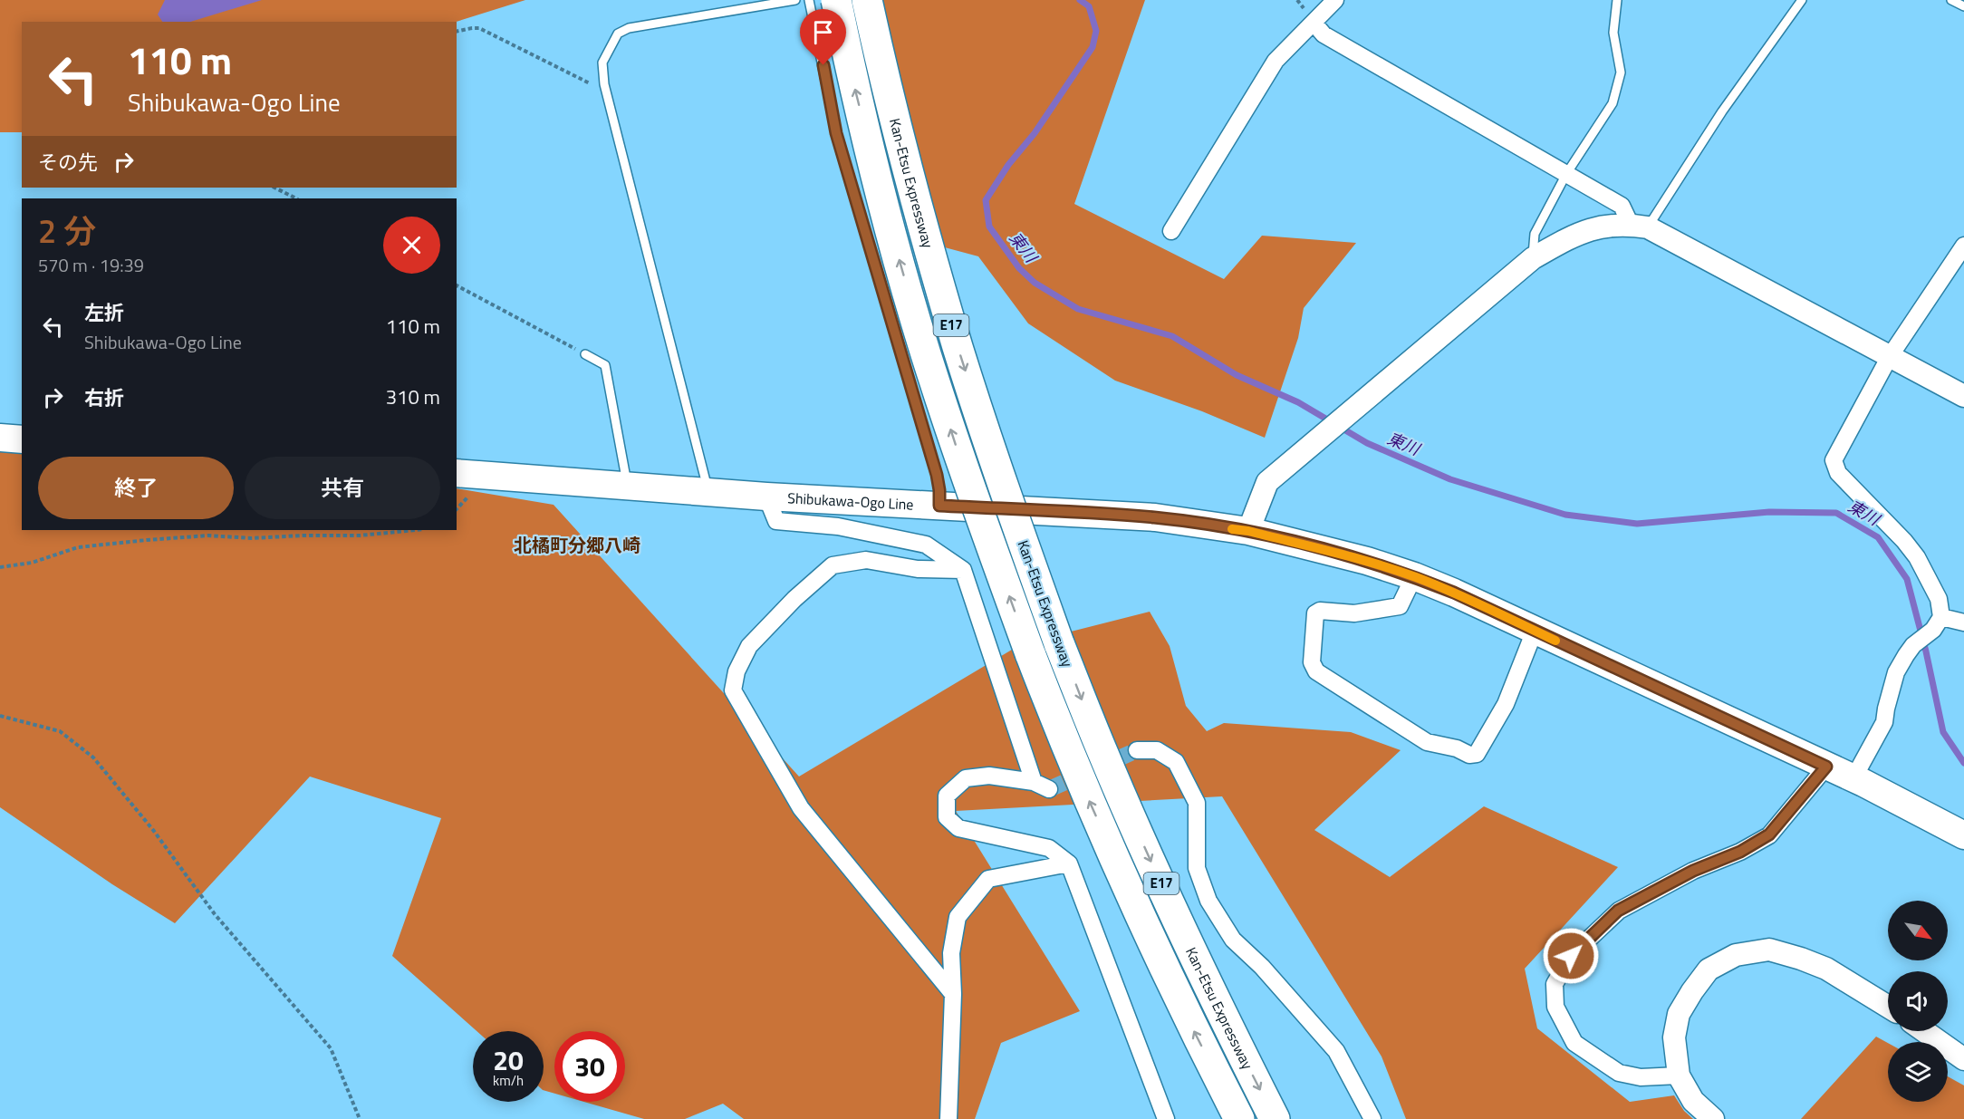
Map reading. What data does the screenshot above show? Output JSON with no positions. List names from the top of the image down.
{
  "streets": {
    "highway": ["Kan-Etsu Expressway", "E17"],
    "main road": ["Shibukawa-Ogo Line"]
  },
  "districts": ["北橘町分郷八崎"],
  "water": ["東川"],
  "north": "bottom right",
  "page": {
    "turn": ["110 m", "Shibukawa-Ogo Line"],
    "then": "その先",
    "heading": ["2 分", "570 m · 19:39"],
    "list": [
      {
        "name": "左折",
        "note": "Shibukawa-Ogo Line",
        "value": "110 m"
      },
      {
        "name": "右折",
        "value": "310 m"
      }
    ],
    "buttons": ["終了", "共有"],
    "speed": "20 km/h",
    "limit": "30"
  }
}
